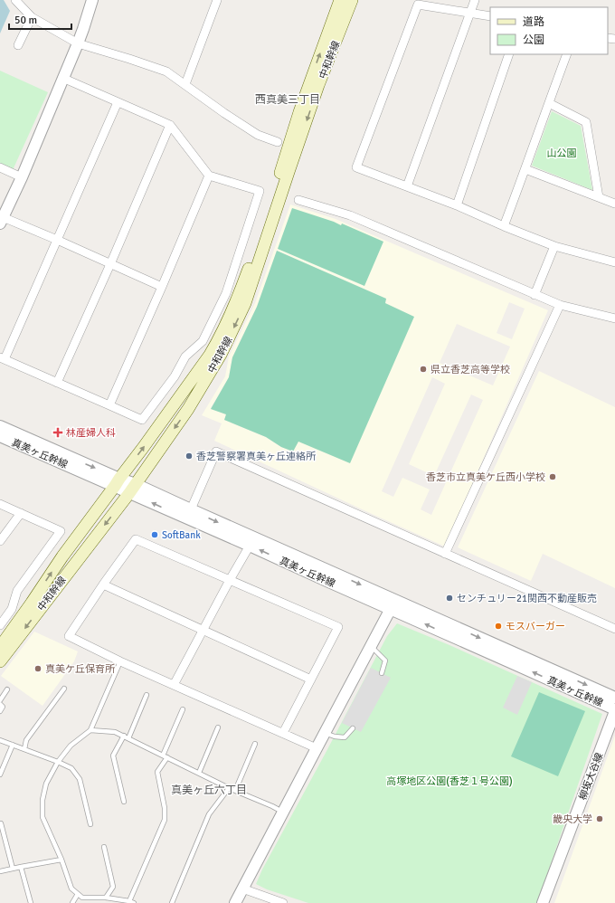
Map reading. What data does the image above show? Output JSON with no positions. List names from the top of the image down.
{
  "streets": {
    "main road": ["中和幹線"],
    "street": ["真美ヶ丘幹線", "柳坂大谷線"]
  },
  "crossings": [
    ["中和幹線", "真美ヶ丘幹線"],
    ["真美ヶ丘幹線", "柳坂大谷線"]
  ],
  "districts": ["西真美三丁目", "真美ヶ丘六丁目"],
  "parks": ["山公園", "高塚地区公園(香芝１号公園)"],
  "places": {
    "other": [
      "県立香芝高等学校",
      "香芝警察署真美ヶ丘連絡所",
      "香芝市立真美ケ丘西小学校",
      "SoftBank",
      "センチュリー21関西不動産販売",
      "モスバーガー",
      "真美ケ丘保育所",
      "畿央大学"
    ],
    "health": ["林産婦人科"]
  },
  "legend": ["道路", "公園"],
  "scale_bar": "50 m"
}
